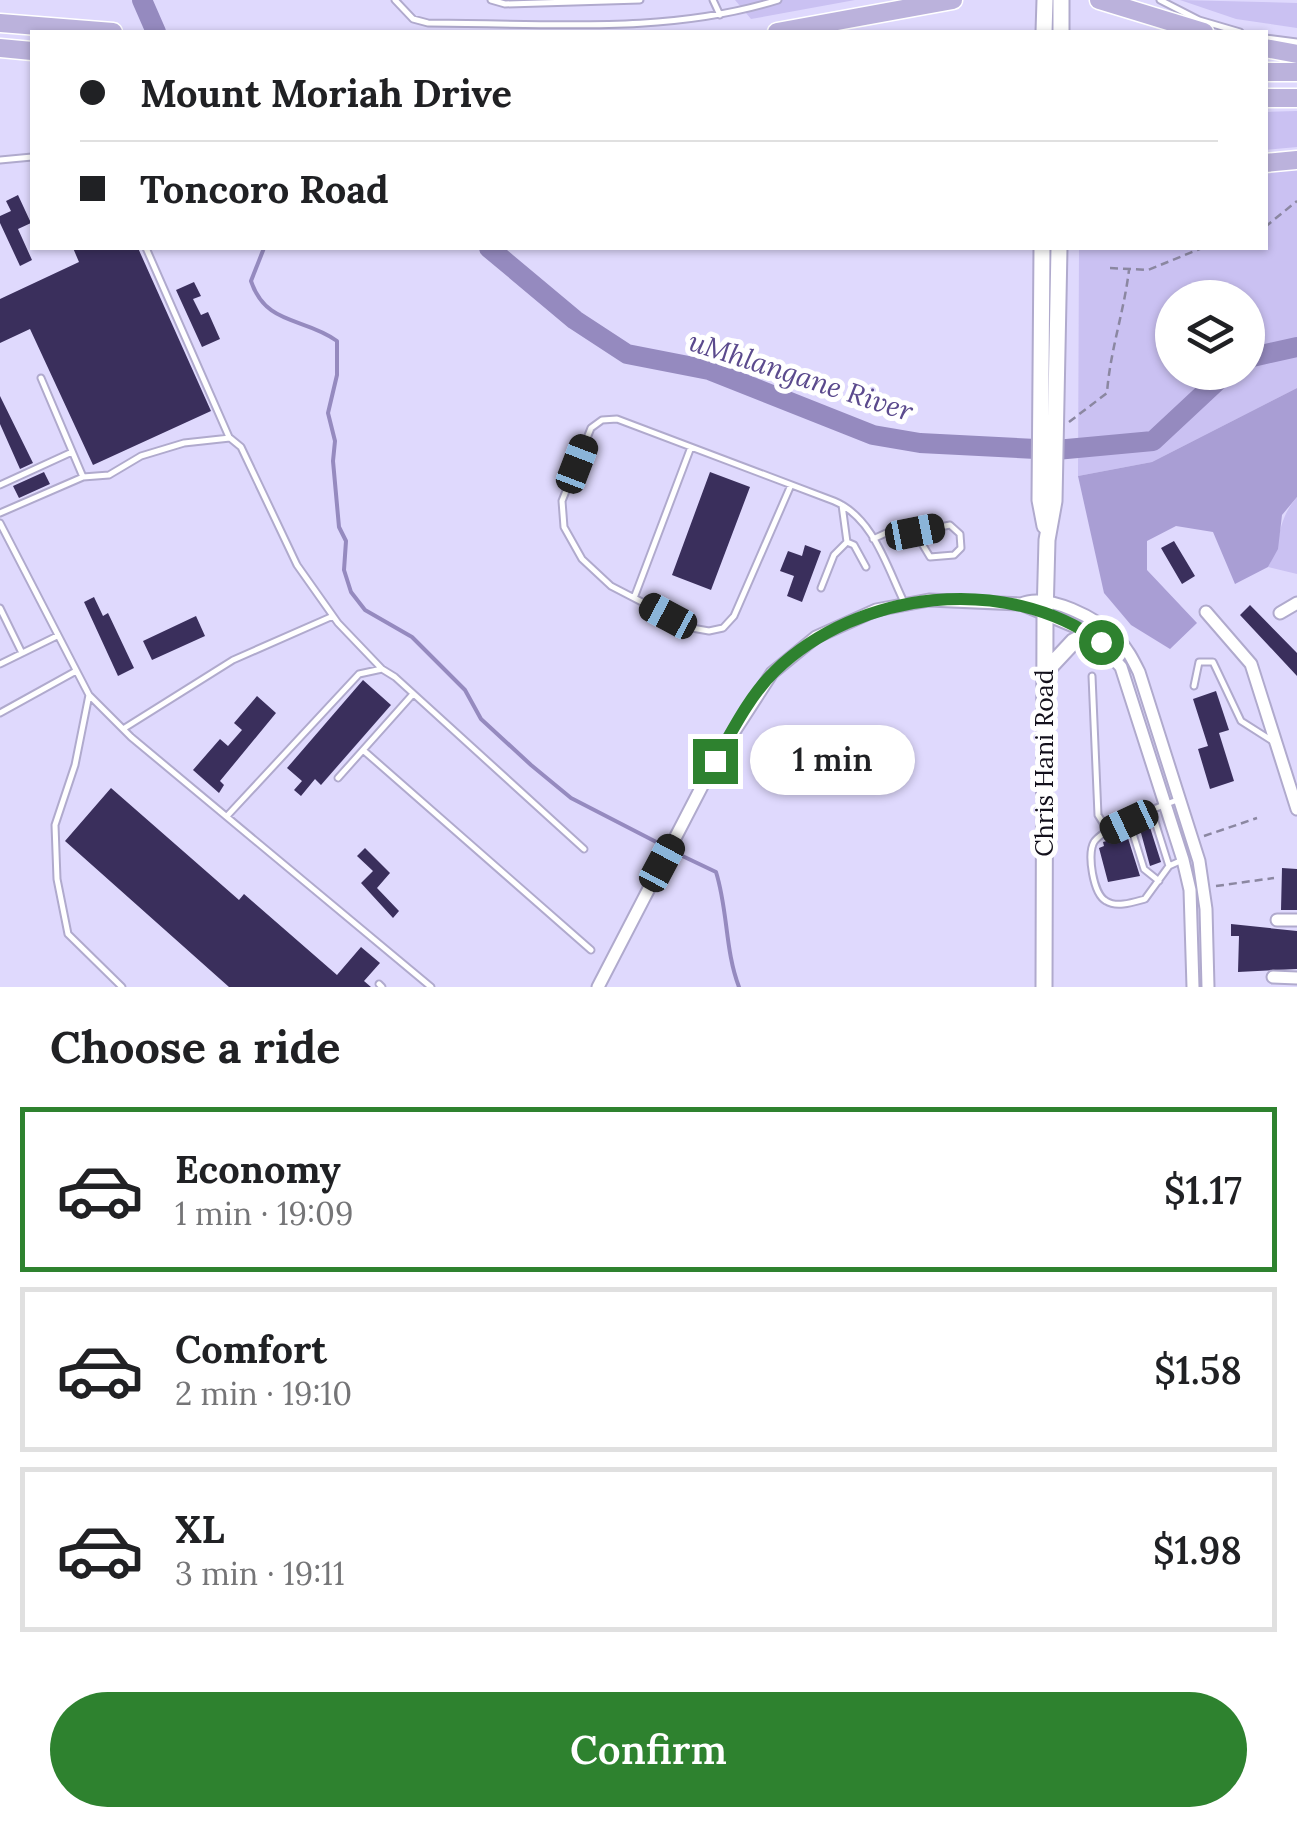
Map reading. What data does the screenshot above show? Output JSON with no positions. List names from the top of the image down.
{
  "streets": {
    "main road": ["Chris Hani Road"]
  },
  "water": ["uMhlangane River"],
  "page": {
    "banner": ["Mount Moriah Drive", "Toncoro Road"],
    "bubble": "1 min",
    "heading": "Choose a ride",
    "list": [
      {
        "name": "Economy",
        "note": "1 min · 19:09",
        "value": "$1.17"
      },
      {
        "name": "Comfort",
        "note": "2 min · 19:10",
        "value": "$1.58"
      },
      {
        "name": "XL",
        "note": "3 min · 19:11",
        "value": "$1.98"
      }
    ],
    "buttons": "Confirm"
  }
}
